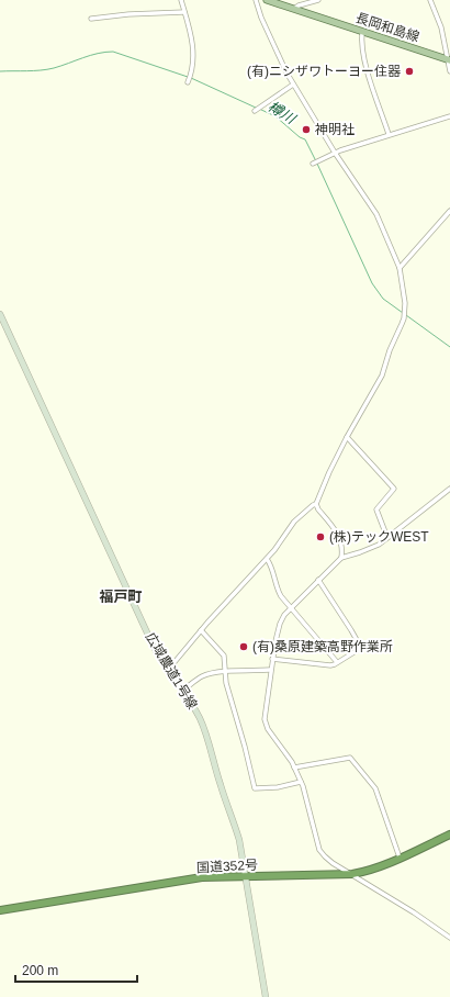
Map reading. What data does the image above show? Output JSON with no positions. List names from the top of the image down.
{
  "streets": {
    "highway": ["国道352号"],
    "main road": ["長岡和島線"],
    "street": ["広域農道1号線"]
  },
  "crossings": [
    ["広域農道1号線", "国道352号"]
  ],
  "districts": ["福戸町"],
  "water": ["樽川"],
  "places": [
    "(有)ニシザワトーヨー住器",
    "神明社",
    "(株)テックWEST",
    "(有)桑原建築高野作業所"
  ],
  "scale_bar": "200 m"
}
